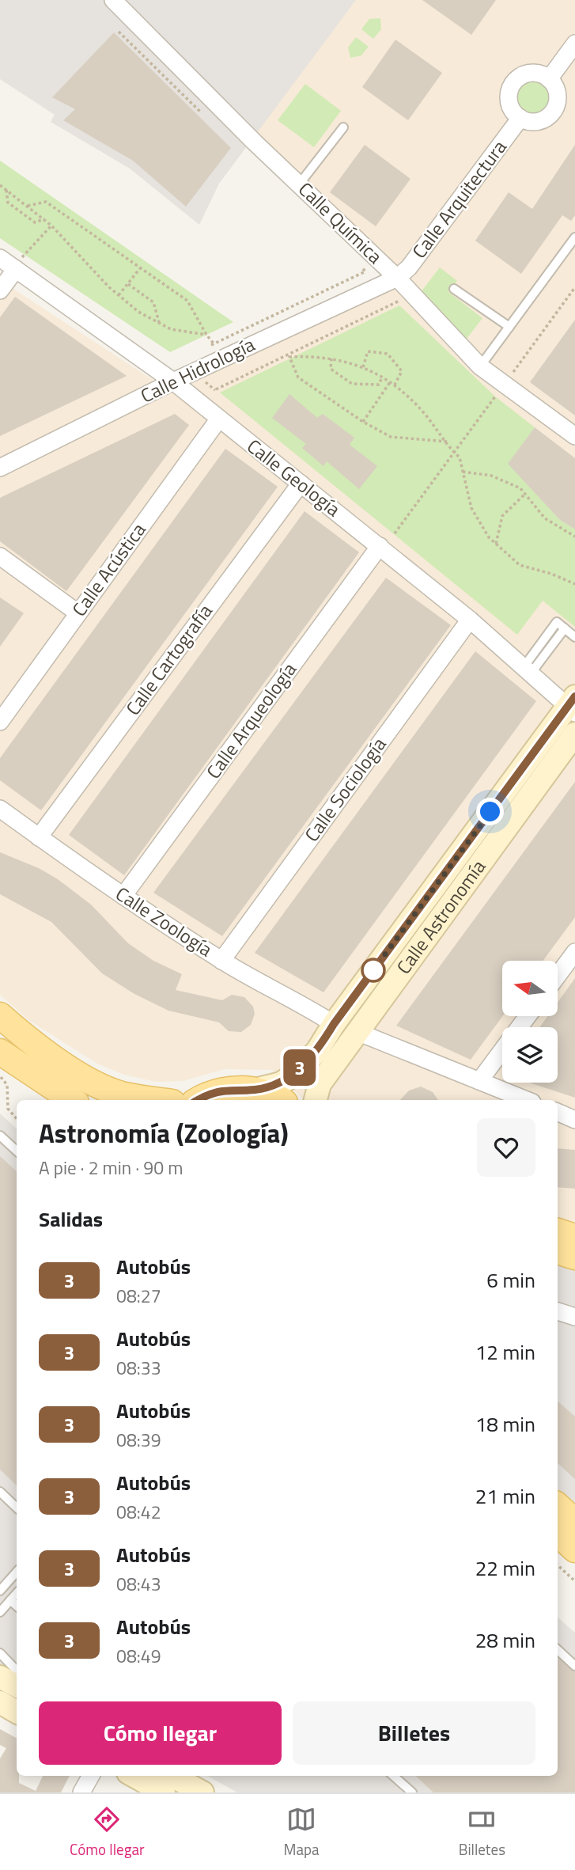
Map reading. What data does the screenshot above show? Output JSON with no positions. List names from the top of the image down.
{
  "streets": {
    "street": [
      "Calle Arquitectura",
      "Calle Química",
      "Calle Hidrología",
      "Calle Geología",
      "Calle Acústica",
      "Calle Cartografía",
      "Calle Arqueología",
      "Calle Sociología",
      "Calle Astronomía",
      "Calle Zoología"
    ]
  },
  "crossings": [
    ["Calle Arquitectura", "Calle Química"],
    ["Calle Arquitectura", "Calle Hidrología"],
    ["Calle Química", "Calle Hidrología"],
    ["Calle Hidrología", "Calle Geología"],
    ["Calle Geología", "Calle Acústica"],
    ["Calle Geología", "Calle Cartografía"],
    ["Calle Geología", "Calle Arqueología"],
    ["Calle Geología", "Calle Sociología"],
    ["Calle Geología", "Calle Astronomía"],
    ["Calle Cartografía", "Calle Zoología"],
    ["Calle Arqueología", "Calle Zoología"],
    ["Calle Sociología", "Calle Zoología"],
    ["Calle Astronomía", "Calle Zoología"]
  ],
  "lines": ["bus line 3"],
  "north": "left",
  "page": {
    "on_map": "3",
    "heading": [
      ["Astronomía (Zoología)", "A pie · 2 min · 90 m"],
      "Salidas"
    ],
    "list": [
      {
        "mark": "3",
        "name": "Autobús",
        "note": "08:27",
        "value": "6 min"
      },
      {
        "mark": "3",
        "name": "Autobús",
        "note": "08:33",
        "value": "12 min"
      },
      {
        "mark": "3",
        "name": "Autobús",
        "note": "08:39",
        "value": "18 min"
      },
      {
        "mark": "3",
        "name": "Autobús",
        "note": "08:42",
        "value": "21 min"
      },
      {
        "mark": "3",
        "name": "Autobús",
        "note": "08:43",
        "value": "22 min"
      },
      {
        "mark": "3",
        "name": "Autobús",
        "note": "08:49",
        "value": "28 min"
      }
    ],
    "buttons": ["Cómo llegar", "Billetes"],
    "tabs": ["Cómo llegar", "Mapa", "Billetes"]
  }
}
